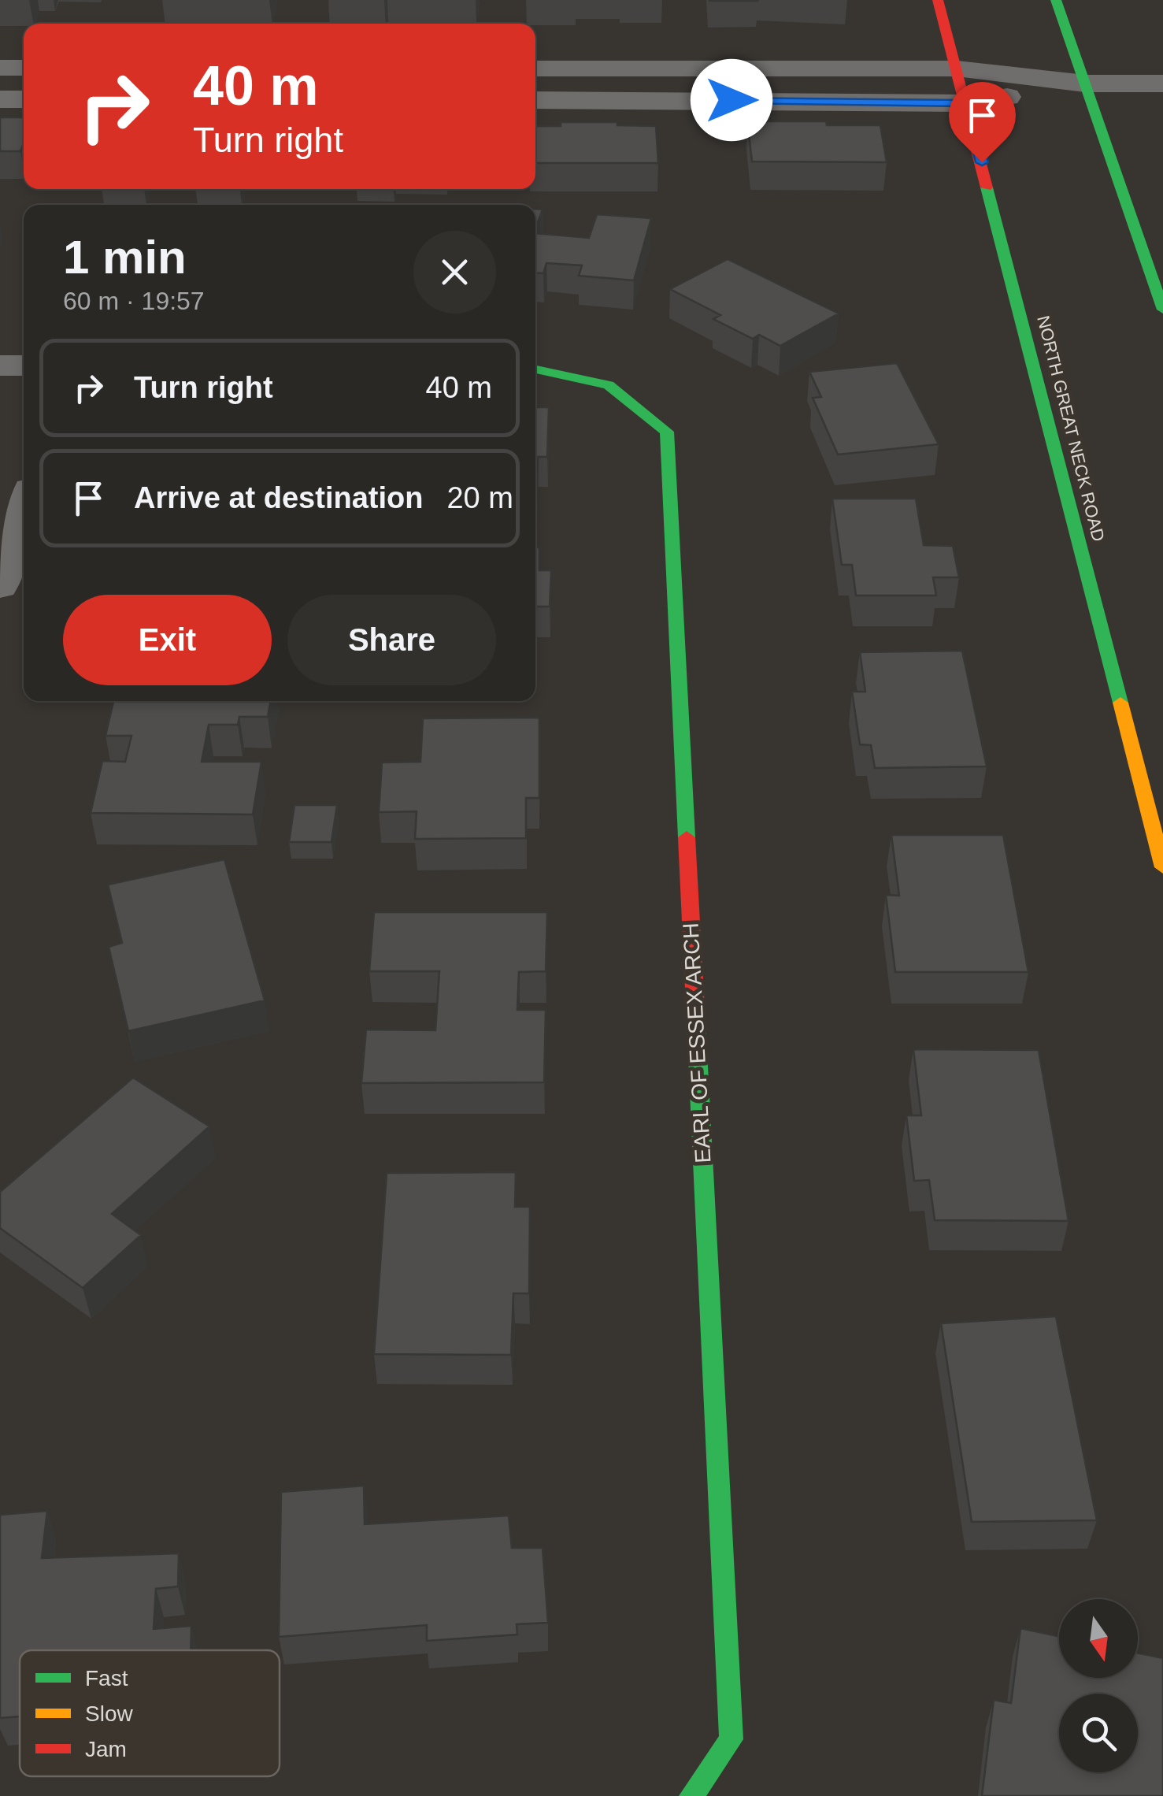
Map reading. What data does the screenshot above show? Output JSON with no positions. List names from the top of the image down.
{
  "streets": {
    "main road": ["NORTH GREAT NECK ROAD", "EARL OF ESSEX ARCH"]
  },
  "legend": ["Fast", "Slow", "Jam"],
  "north": "bottom",
  "page": {
    "turn": ["40 m", "Turn right"],
    "heading": ["1 min", "60 m · 19:57"],
    "list": [
      {
        "name": "Turn right",
        "value": "40 m"
      },
      {
        "name": "Arrive at destination",
        "value": "20 m"
      }
    ],
    "buttons": ["Exit", "Share"]
  }
}
